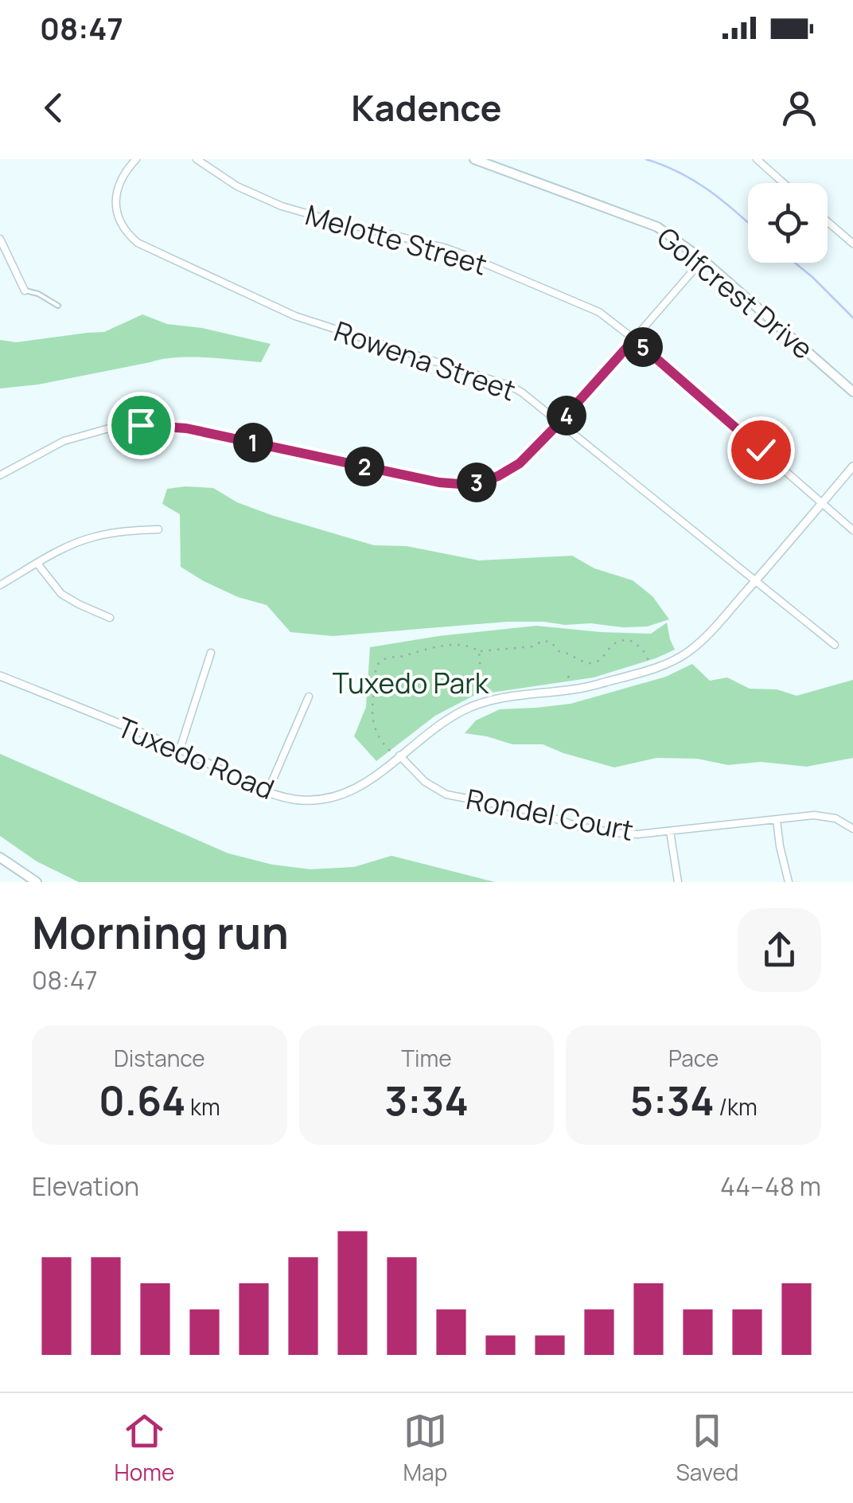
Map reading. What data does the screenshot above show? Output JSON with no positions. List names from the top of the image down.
{
  "streets": {
    "main road": ["Golfcrest Drive"],
    "street": [
      "Melotte Street",
      "Rowena Street",
      "Tuxedo Road",
      "Rondel Court"
    ]
  },
  "crossings": [
    ["Melotte Street", "Tuxedo Road"],
    ["Rowena Street", "Tuxedo Road"],
    ["Tuxedo Road", "Rondel Court"]
  ],
  "parks": ["Tuxedo Park"],
  "page": {
    "status": "08:47",
    "header": "Kadence",
    "pins": [
      "5",
      "4",
      "1",
      "2",
      "3"
    ],
    "heading": ["Morning run", "08:47"],
    "stats": [
      ["Distance", "0.64 km"],
      ["Time", "3:34"],
      ["Pace", "5:34 /km"]
    ],
    "chart": ["Elevation", "44–48 m"],
    "tabs": ["Home", "Map", "Saved"]
  }
}
